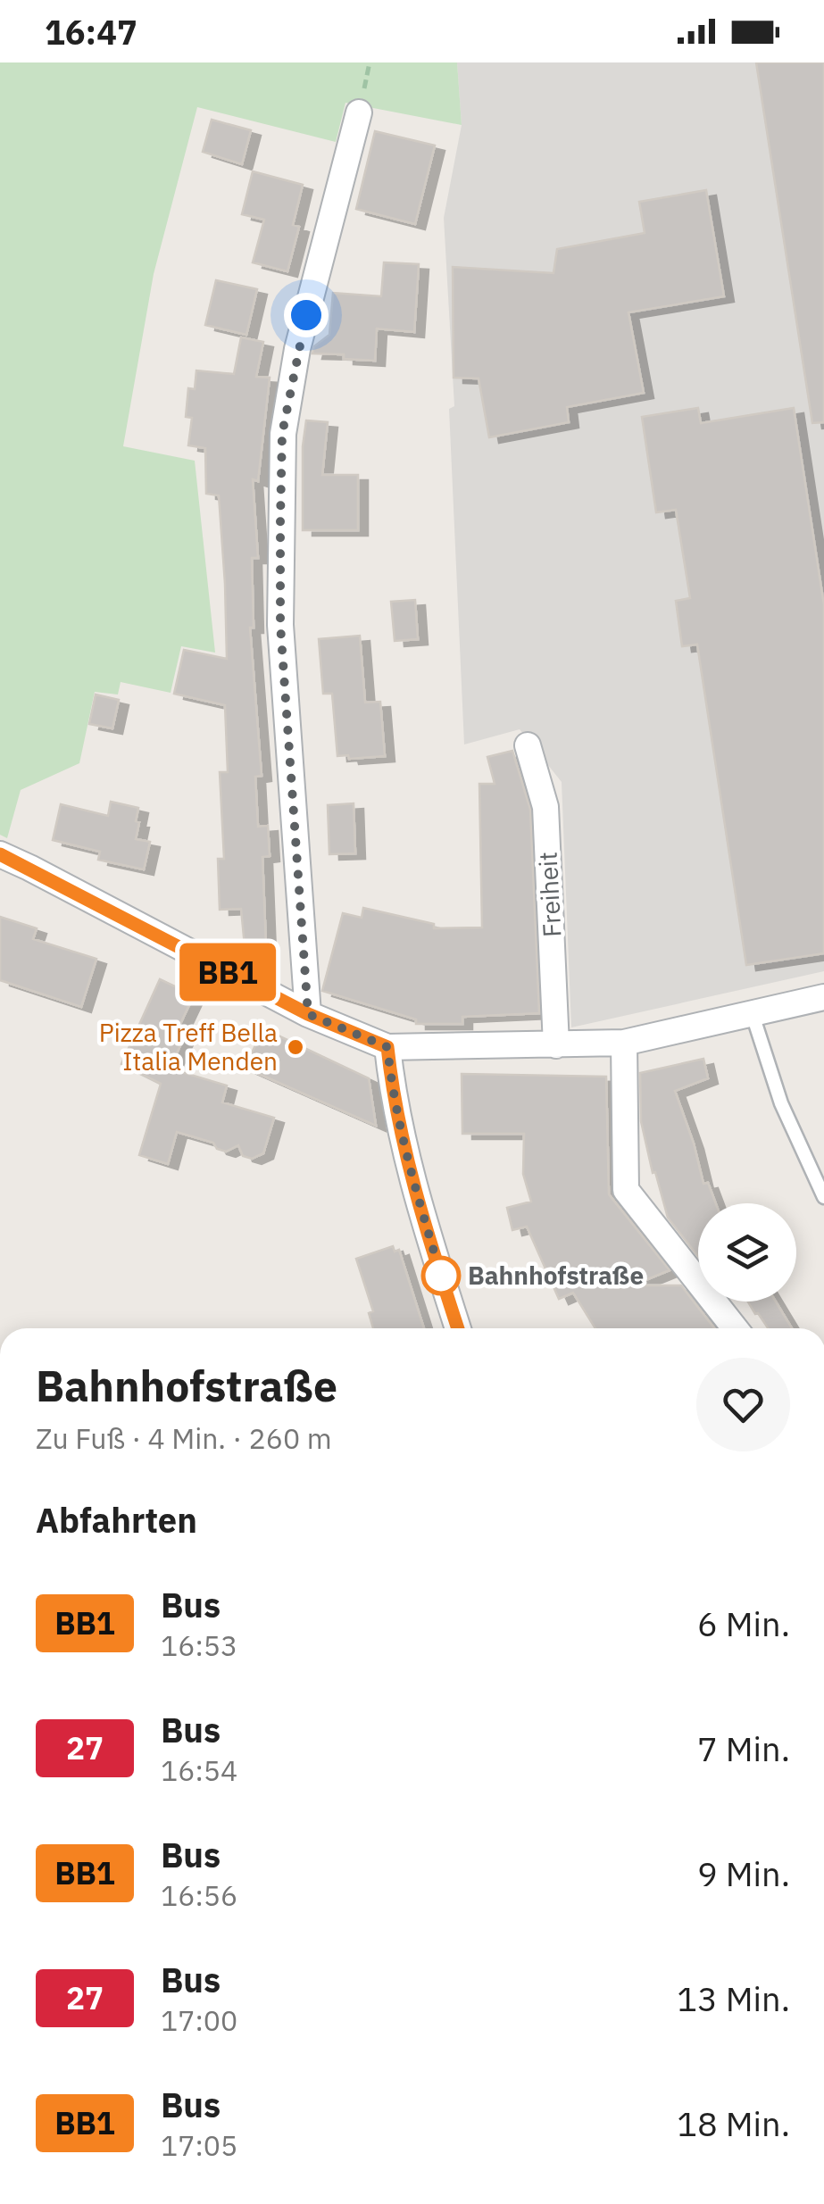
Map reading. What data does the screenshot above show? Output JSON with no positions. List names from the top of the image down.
{
  "streets": {
    "street": ["Freiheit"]
  },
  "places": ["Pizza Treff Bella Italia Menden", "Bahnhofstraße"],
  "lines": ["bus line BB1"],
  "page": {
    "status": "16:47",
    "on_map": "BB1",
    "heading": [
      ["Bahnhofstraße", "Zu Fuß · 4 Min. · 260 m"],
      "Abfahrten"
    ],
    "list": [
      {
        "mark": "BB1",
        "name": "Bus",
        "note": "16:53",
        "value": "6 Min."
      },
      {
        "mark": "27",
        "name": "Bus",
        "note": "16:54",
        "value": "7 Min."
      },
      {
        "mark": "BB1",
        "name": "Bus",
        "note": "16:56",
        "value": "9 Min."
      },
      {
        "mark": "27",
        "name": "Bus",
        "note": "17:00",
        "value": "13 Min."
      },
      {
        "mark": "BB1",
        "name": "Bus",
        "note": "17:05",
        "value": "18 Min."
      }
    ]
  }
}
